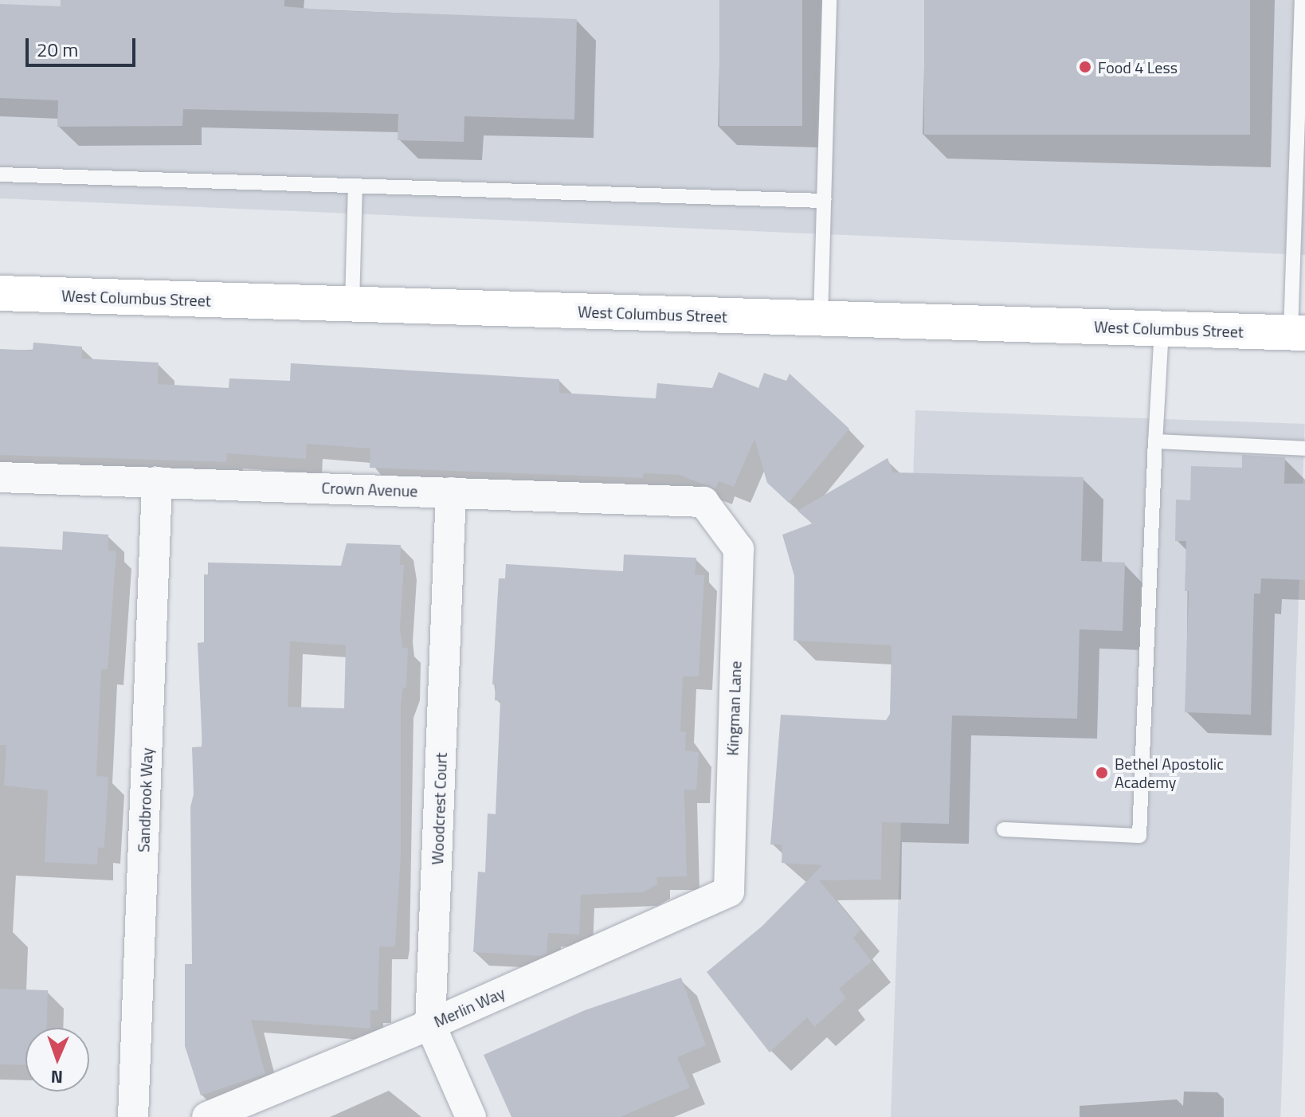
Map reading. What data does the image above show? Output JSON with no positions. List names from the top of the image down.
{
  "streets": {
    "main road": ["West Columbus Street"],
    "street": [
      "Crown Avenue",
      "Kingman Lane",
      "Sandbrook Way",
      "Woodcrest Court",
      "Merlin Way"
    ]
  },
  "crossings": [
    ["Crown Avenue", "Kingman Lane"],
    ["Crown Avenue", "Sandbrook Way"],
    ["Crown Avenue", "Woodcrest Court"],
    ["Kingman Lane", "Merlin Way"],
    ["Woodcrest Court", "Merlin Way"]
  ],
  "places": ["Food 4 Less", "Bethel Apostolic Academy"],
  "scale_bar": "20 m",
  "north": "bottom"
}
